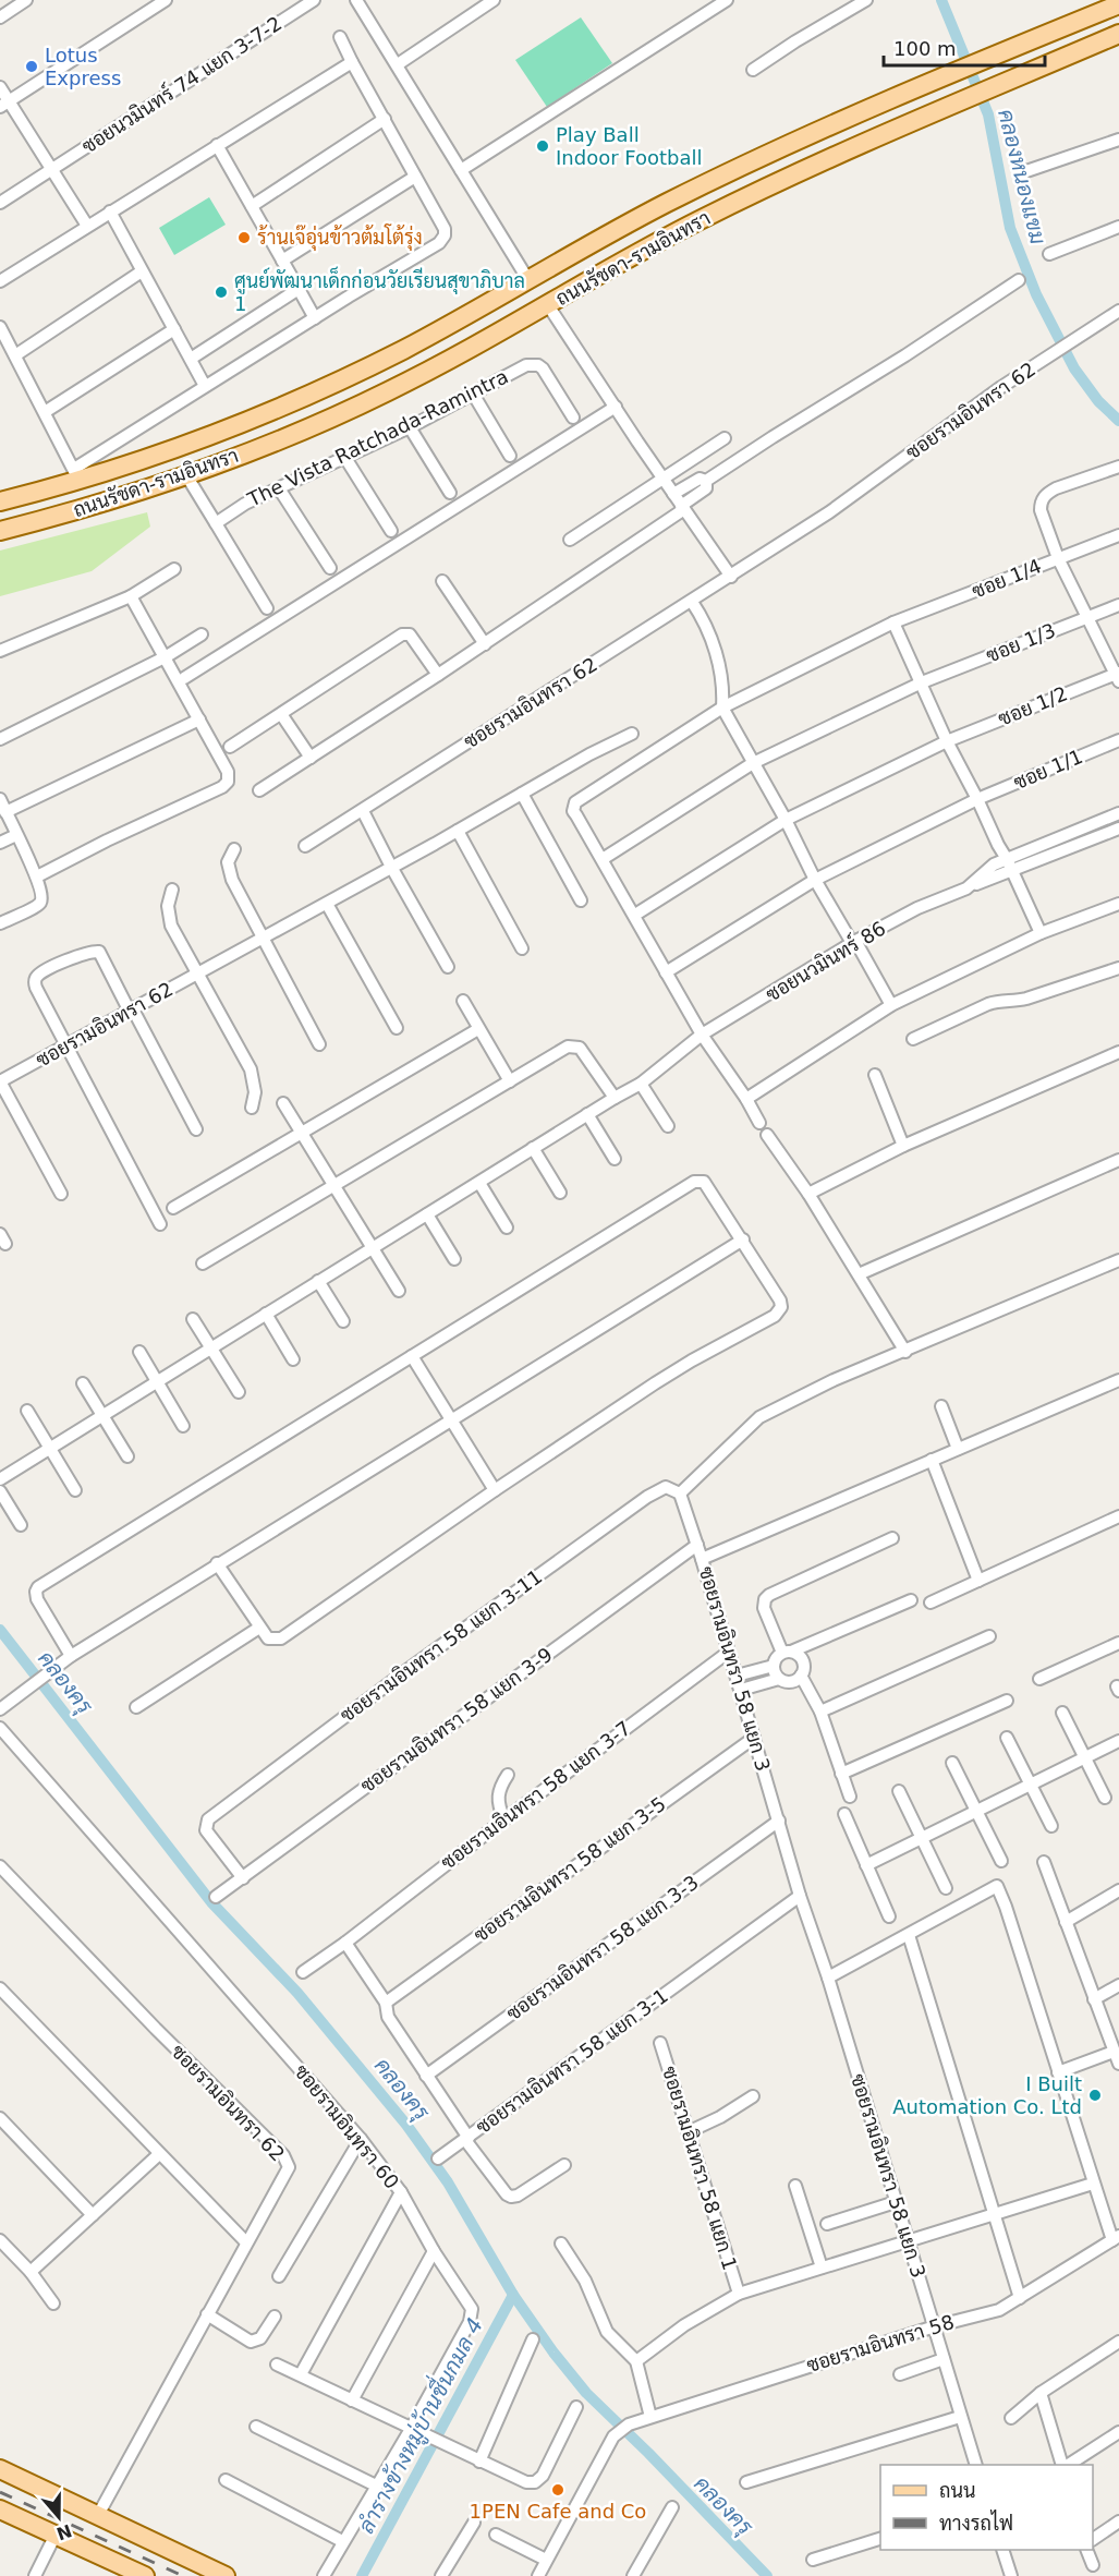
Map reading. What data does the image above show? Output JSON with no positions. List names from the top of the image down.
{
  "streets": {
    "main road": ["ถนนรัชดา-รามอินทรา"],
    "street": [
      "ซอยนวมินทร์ 74 แยก 3-7-2",
      "ซอยรามอินทรา 62",
      "The Vista Ratchada-Ramintra",
      "ซอย 1/4",
      "ซอย 1/3",
      "ซอย 1/2",
      "ซอย 1/1",
      "ซอยนวมินทร์ 86",
      "ซอยรามอินทรา 58 แยก 3-11",
      "ซอยรามอินทรา 58 แยก 3",
      "ซอยรามอินทรา 58 แยก 3-9",
      "ซอยรามอินทรา 58 แยก 3-7",
      "ซอยรามอินทรา 58 แยก 3-5",
      "ซอยรามอินทรา 58 แยก 3-3",
      "ซอยรามอินทรา 58 แยก 3-1",
      "ซอยรามอินทรา 60",
      "ซอยรามอินทรา 58 แยก 1",
      "ซอยรามอินทรา 58"
    ]
  },
  "crossings": [
    ["ซอย 1/4", "ซอย 1/3"],
    ["ซอย 1/4", "ซอย 1/2"],
    ["ซอย 1/4", "ซอย 1/1"],
    ["ซอย 1/4", "ซอยนวมินทร์ 86"],
    ["ซอยรามอินทรา 58 แยก 3-11", "ซอยรามอินทรา 58 แยก 3"],
    ["ซอยรามอินทรา 58 แยก 3-11", "ซอยรามอินทรา 58 แยก 3-9"],
    ["ซอยรามอินทรา 58 แยก 3", "ซอยรามอินทรา 58 แยก 3-9"],
    ["ซอยรามอินทรา 58 แยก 3", "ซอยรามอินทรา 58 แยก 3-7"],
    ["ซอยรามอินทรา 58 แยก 3", "ซอยรามอินทรา 58 แยก 3-5"],
    ["ซอยรามอินทรา 58 แยก 3", "ซอยรามอินทรา 58 แยก 3-3"],
    ["ซอยรามอินทรา 58 แยก 3", "ซอยรามอินทรา 58 แยก 3-1"],
    ["ซอยรามอินทรา 58 แยก 3", "ซอยรามอินทรา 58"],
    ["ซอยรามอินทรา 58 แยก 3-7", "ซอยรามอินทรา 58 แยก 3-1"],
    ["ซอยรามอินทรา 58 แยก 3-5", "ซอยรามอินทรา 58 แยก 3-1"],
    ["ซอยรามอินทรา 58 แยก 3-3", "ซอยรามอินทรา 58 แยก 3-1"]
  ],
  "water": ["คลองหนองแขม", "คลองครุ", "ลำรางข้างหมู่บ้านชื่นกมล 4"],
  "places": [
    "Lotus Express",
    "Play Ball Indoor Football",
    "ร้านเจ๊อุ่นข้าวต้มโต้รุ่ง",
    "ศูนย์พัฒนาเด็กก่อนวัยเรียนสุขาภิบาล 1",
    "I Built Automation Co. Ltd",
    "1PEN Cafe and Co"
  ],
  "legend": ["ถนน", "ทางรถไฟ"],
  "scale_bar": "100 m",
  "north": "bottom"
}
